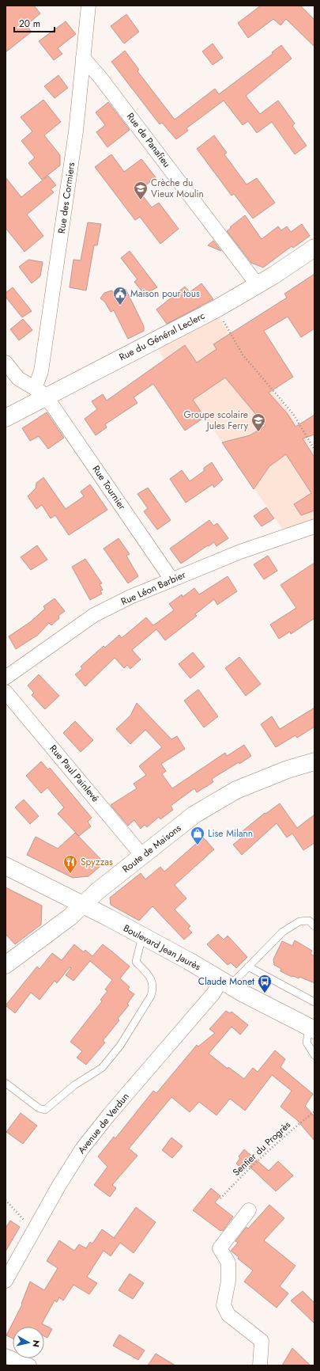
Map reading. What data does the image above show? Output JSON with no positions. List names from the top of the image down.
{
  "streets": {
    "street": [
      "Rue de Panafieu",
      "Rue des Cormiers",
      "Rue du Général Leclerc",
      "Rue Tournier",
      "Rue Léon Barbier",
      "Rue Paul Painlevé",
      "Route de Maisons",
      "Boulevard Jean Jaurès",
      "Avenue de Verdun"
    ],
    "path": ["Sentier du Progrès"]
  },
  "crossings": [
    ["Rue de Panafieu", "Rue des Cormiers"],
    ["Rue de Panafieu", "Rue du Général Leclerc"],
    ["Rue des Cormiers", "Rue du Général Leclerc"],
    ["Rue des Cormiers", "Rue Tournier"],
    ["Rue du Général Leclerc", "Rue Tournier"],
    ["Rue Tournier", "Rue Léon Barbier"],
    ["Rue Paul Painlevé", "Route de Maisons"],
    ["Route de Maisons", "Boulevard Jean Jaurès"],
    ["Boulevard Jean Jaurès", "Avenue de Verdun"]
  ],
  "places": {
    "school or university": ["Crèche du Vieux Moulin", "Groupe scolaire Jules Ferry"],
    "public building": ["Maison pour tous"],
    "shop": ["Lise Milann"],
    "restaurant": ["Spyzzas"],
    "bus stop": ["Claude Monet"]
  },
  "scale_bar": "20 m",
  "north": "right"
}
